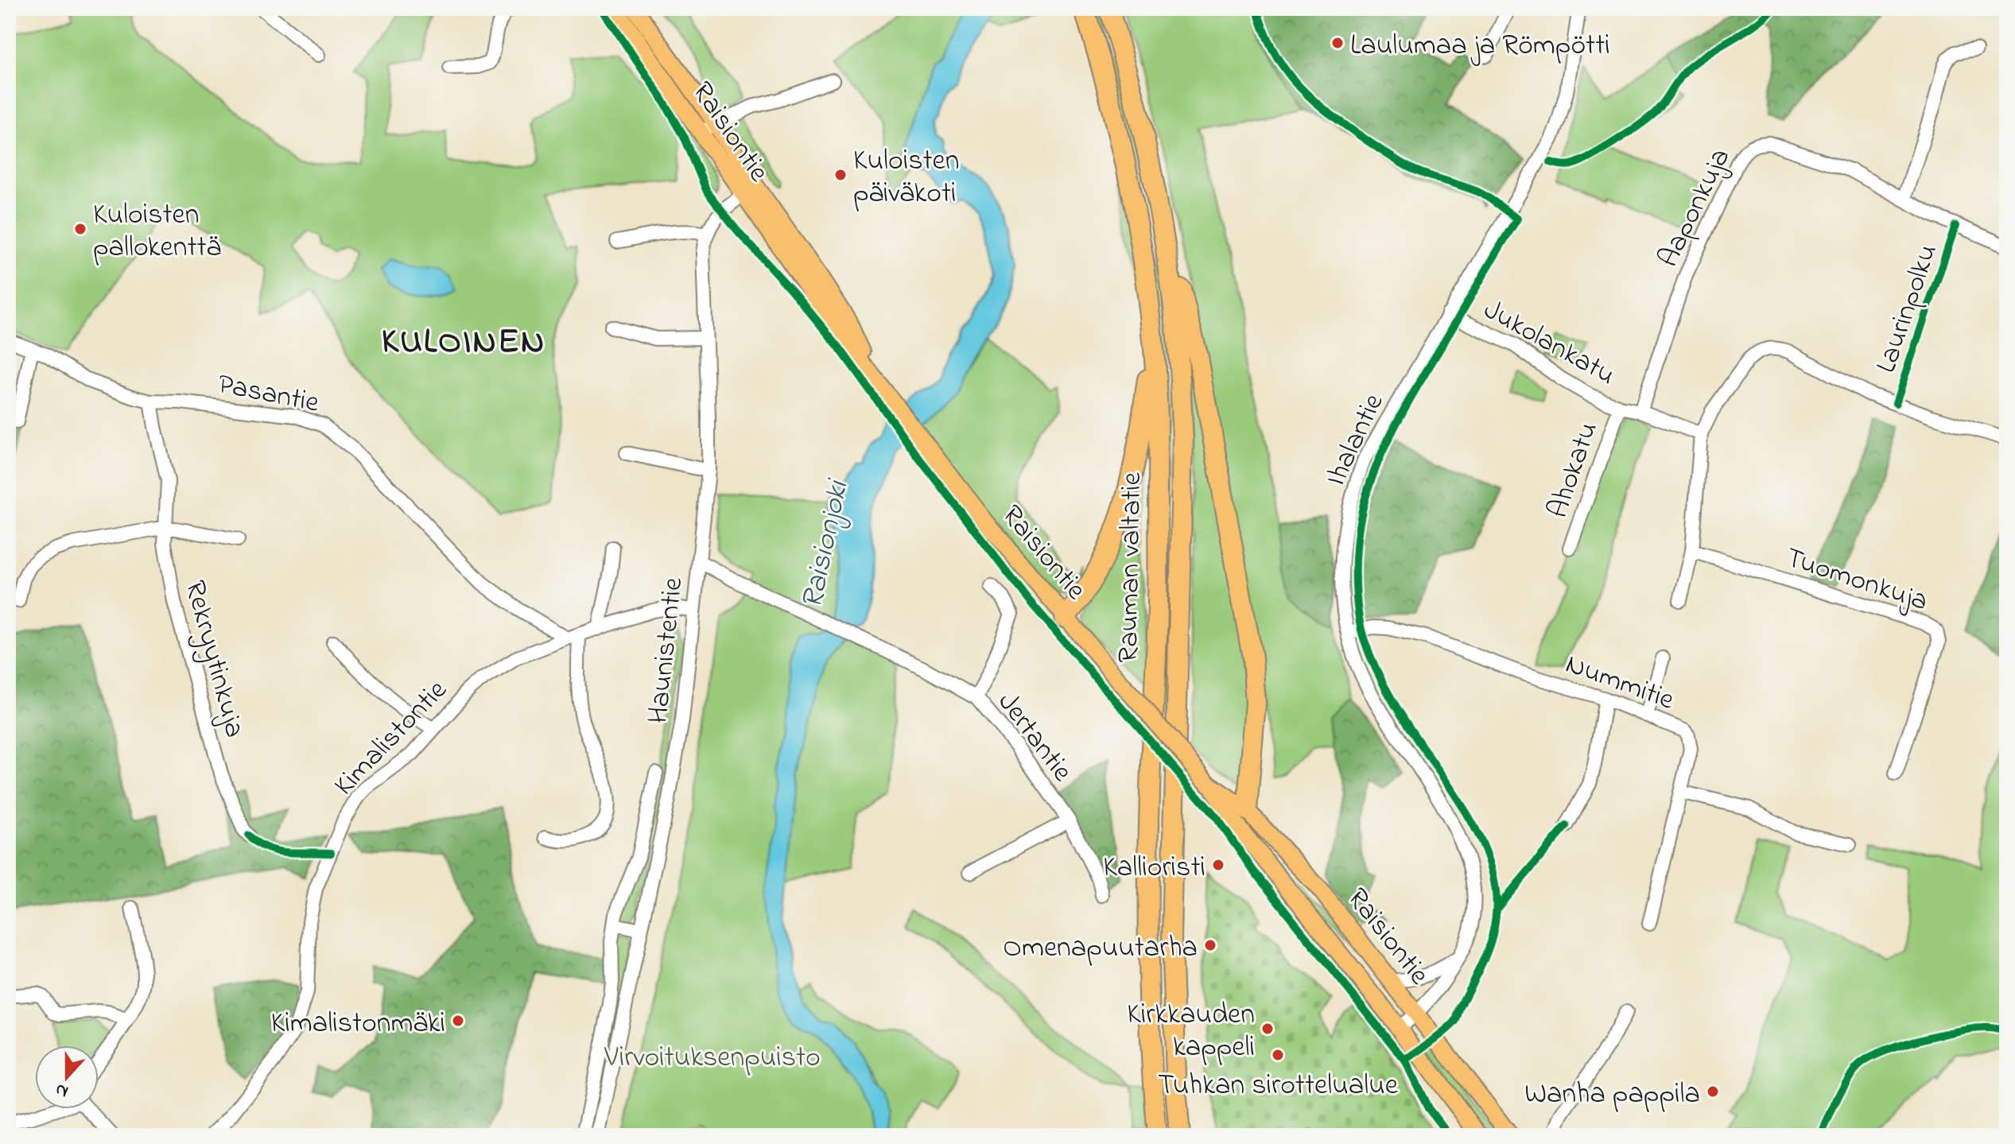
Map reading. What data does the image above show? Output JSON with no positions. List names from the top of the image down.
{
  "streets": {
    "highway": ["Rauman valtatie"],
    "main road": ["Raisiontie"],
    "street": [
      "Aaponkuja",
      "Jukolankatu",
      "Pasantie",
      "Ihalantie",
      "Ahokatu",
      "Tuomonkuja",
      "Haunistentie",
      "Rekryytinkuja",
      "Nummitie",
      "Jertantie",
      "Kimalistontie"
    ],
    "cycle path": ["Laurinpolku"]
  },
  "crossings": [
    ["Raisiontie", "Ihalantie"],
    ["Aaponkuja", "Jukolankatu"],
    ["Jukolankatu", "Ihalantie"],
    ["Jukolankatu", "Ahokatu"],
    ["Pasantie", "Rekryytinkuja"],
    ["Pasantie", "Kimalistontie"],
    ["Ihalantie", "Nummitie"],
    ["Haunistentie", "Jertantie"],
    ["Haunistentie", "Kimalistontie"]
  ],
  "districts": ["KULOINEN"],
  "water": ["Raisionjoki"],
  "parks": ["Virvoituksenpuisto"],
  "places": [
    "Laulumaa ja Römpötti",
    "Kuloisten päiväkoti",
    "Kuloisten pallokenttä",
    "Kallioristi",
    "Omenapuutarha",
    "Kimalistonmäki",
    "Kirkkauden kappeli",
    "Tuhkan sirottelualue",
    "Wanha pappila"
  ],
  "north": "bottom"
}
